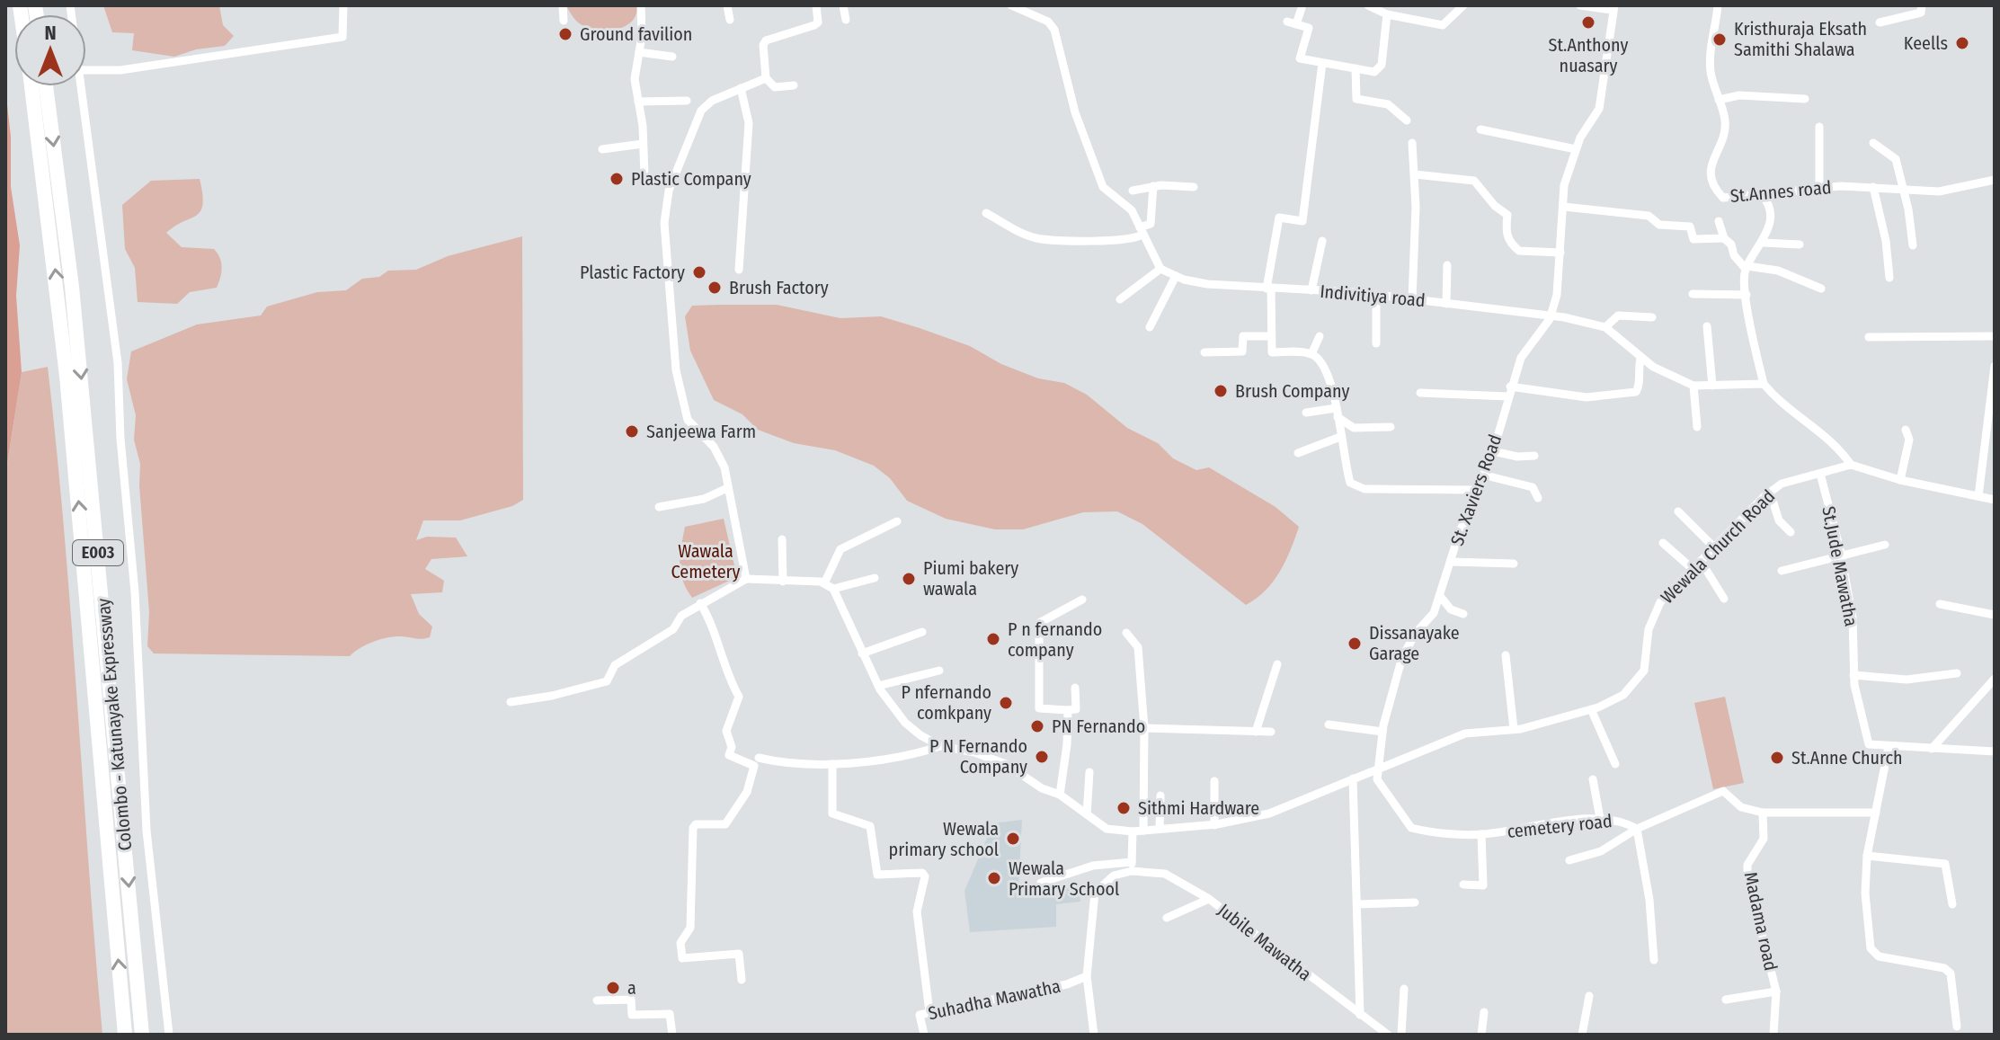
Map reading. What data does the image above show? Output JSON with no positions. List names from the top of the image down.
{
  "streets": {
    "highway": ["E003", "Colombo - Katunayake Expressway"],
    "street": [
      "St.Annes road",
      "Indivitiya road",
      "St. Xaviers Road",
      "Wewala Church Road",
      "St.Jude Mawatha",
      "cemetery road",
      "Madama road",
      "Jubile Mawatha",
      "Suhadha Mawatha"
    ]
  },
  "crossings": [
    ["Indivitiya road", "St. Xaviers Road"],
    ["St. Xaviers Road", "Wewala Church Road"],
    ["St. Xaviers Road", "cemetery road"],
    ["Wewala Church Road", "St.Jude Mawatha"],
    ["Wewala Church Road", "cemetery road"],
    ["cemetery road", "Madama road"]
  ],
  "parks": ["Wawala Cemetery"],
  "places": [
    "St.Anthony nuasary",
    "Ground favilion",
    "Kristhuraja Eksath Samithi Shalawa",
    "Keells",
    "Plastic Company",
    "Plastic Factory",
    "Brush Factory",
    "Brush Company",
    "Sanjeewa Farm",
    "Piumi bakery wawala",
    "P n fernando company",
    "Dissanayake Garage",
    "P nfernando comkpany",
    "PN Fernando",
    "P N Fernando Company",
    "St.Anne Church",
    "Sithmi Hardware",
    "Wewala primary school",
    "Wewala Primary School",
    "a"
  ],
  "north": "top"
}
